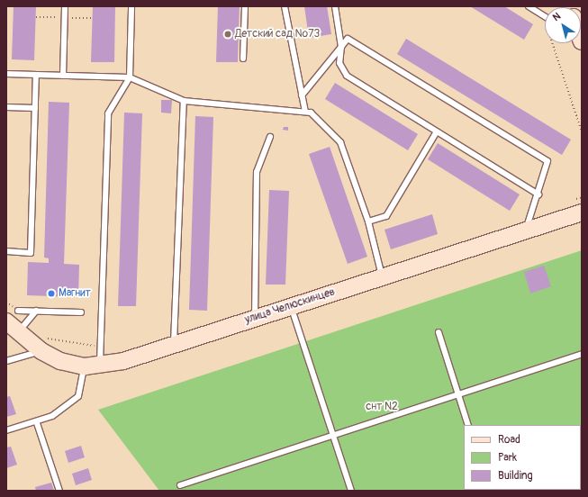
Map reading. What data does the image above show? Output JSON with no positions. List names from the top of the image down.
{
  "streets": {
    "street": ["улица Челюскинцев"]
  },
  "parks": ["снт N2"],
  "places": ["Детский сад №73", "Магнит"],
  "legend": ["Road", "Park", "Building"],
  "north": "top left"
}
